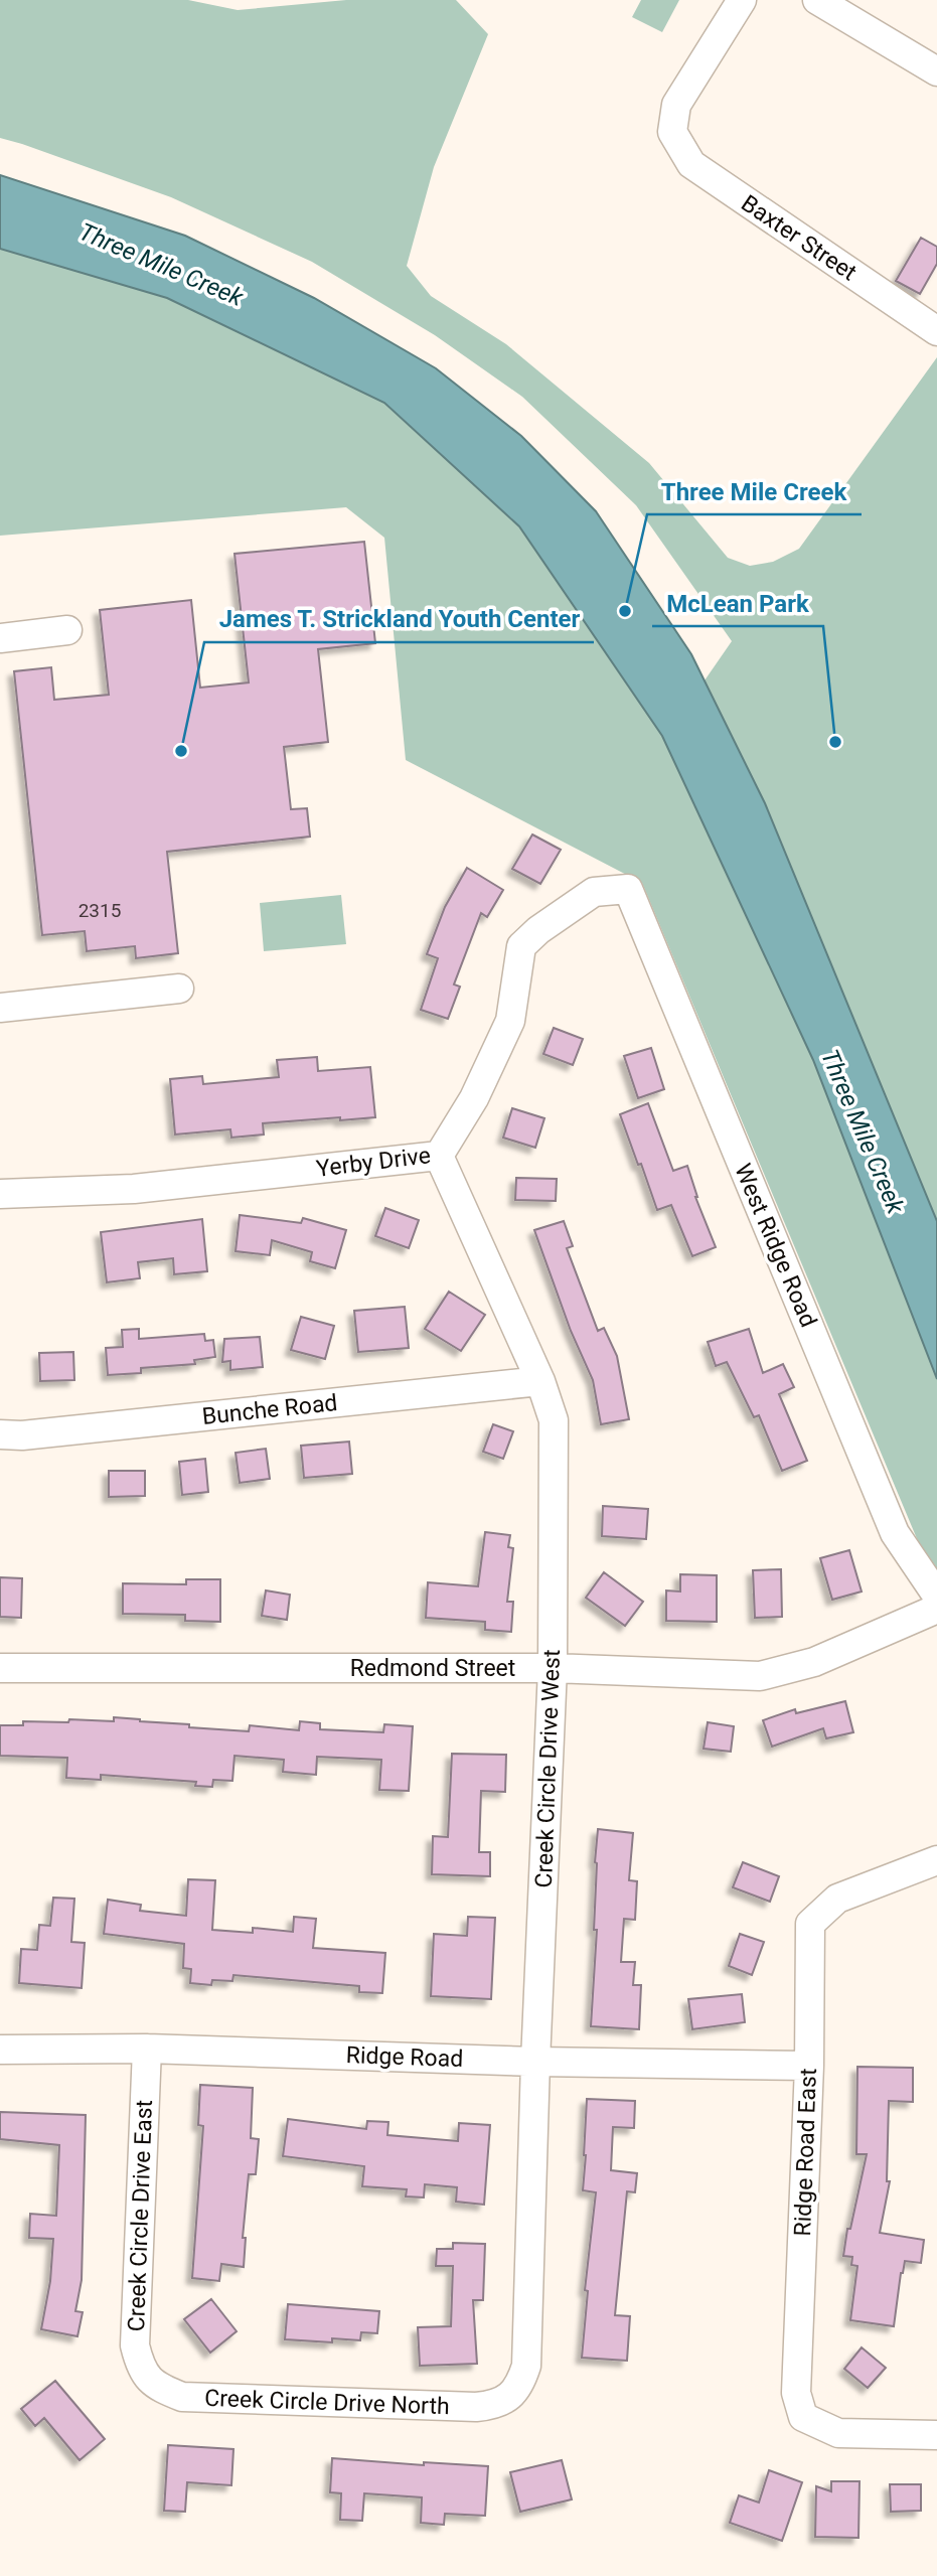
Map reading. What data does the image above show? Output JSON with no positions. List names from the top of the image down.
{
  "streets": {
    "street": [
      "Baxter Street",
      "Yerby Drive",
      "West Ridge Road",
      "Bunche Road",
      "Redmond Street",
      "Creek Circle Drive West",
      "Ridge Road",
      "Ridge Road East",
      "Creek Circle Drive East",
      "Creek Circle Drive North"
    ]
  },
  "crossings": [
    ["Yerby Drive", "West Ridge Road"],
    ["Yerby Drive", "Creek Circle Drive West"],
    ["Bunche Road", "Creek Circle Drive West"],
    ["Redmond Street", "Creek Circle Drive West"],
    ["Creek Circle Drive West", "Ridge Road"],
    ["Creek Circle Drive West", "Creek Circle Drive North"],
    ["Ridge Road", "Ridge Road East"],
    ["Ridge Road", "Creek Circle Drive East"],
    ["Creek Circle Drive East", "Creek Circle Drive North"]
  ],
  "water": ["Three Mile Creek"],
  "places": ["Three Mile Creek", "McLean Park", "James T. Strickland Youth Center"],
  "house_numbers": ["2315"]
}
